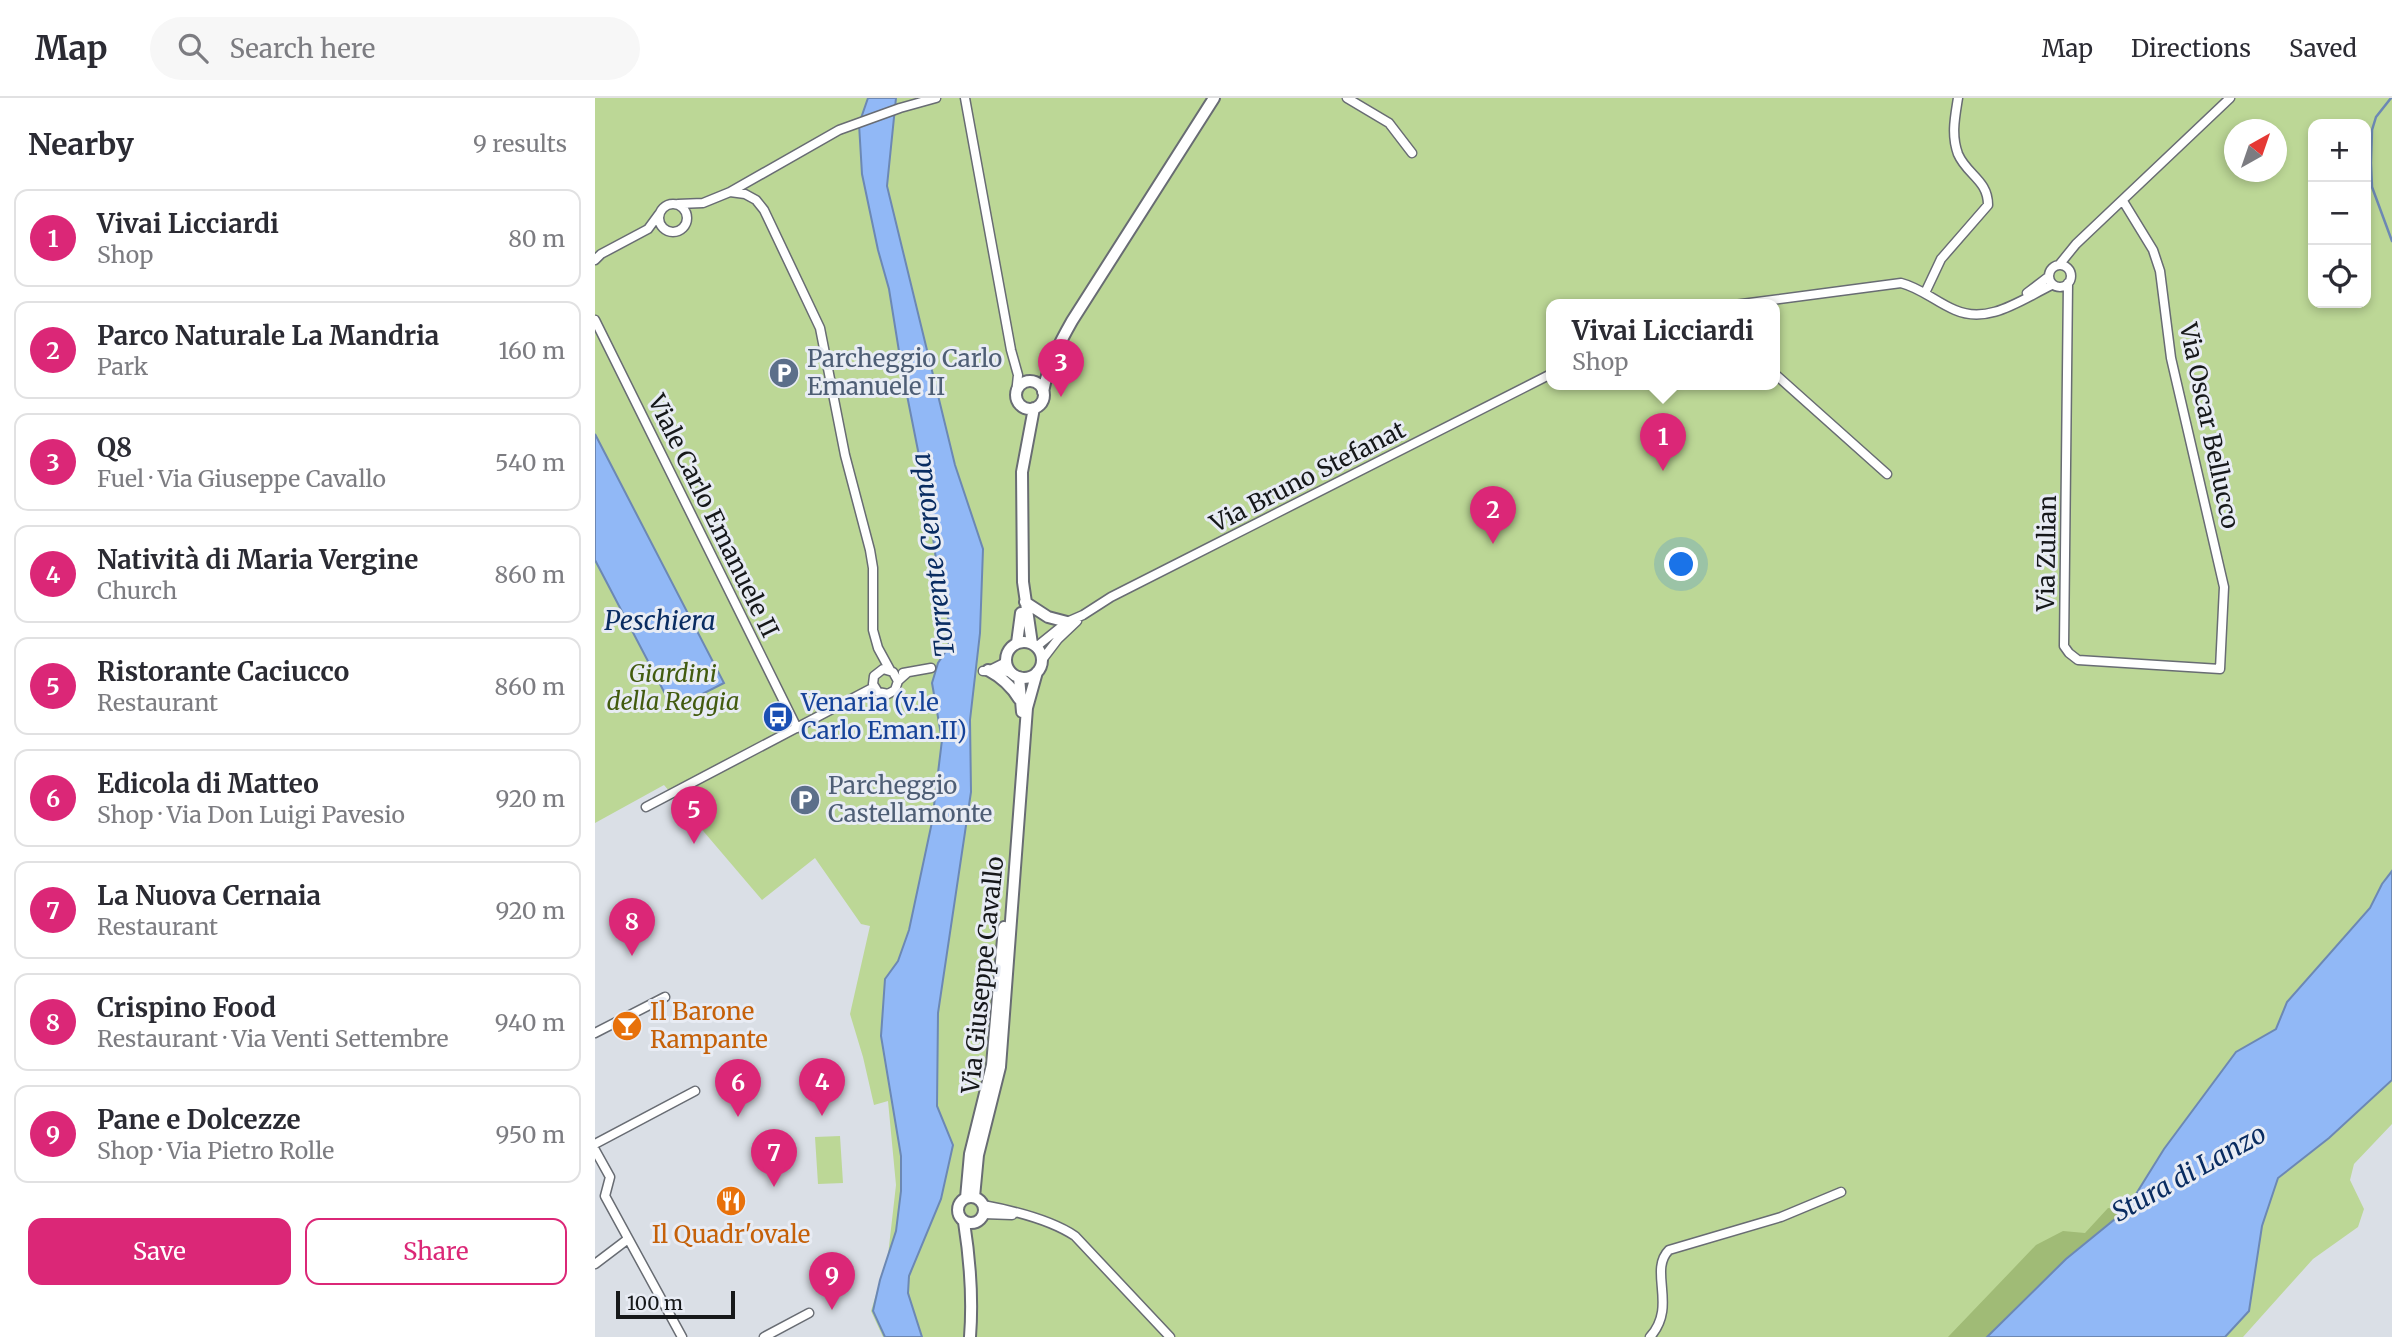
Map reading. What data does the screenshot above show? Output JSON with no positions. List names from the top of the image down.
{
  "streets": {
    "street": [
      "Via Oscar Bellucco",
      "Via Bruno Stefanat",
      "Viale Carlo Emanuele II",
      "Via Zulian",
      "Via Giuseppe Cavallo"
    ]
  },
  "crossings": [
    ["Via Oscar Bellucco", "Via Zulian"],
    ["Via Bruno Stefanat", "Via Giuseppe Cavallo"]
  ],
  "water": ["Torrente Ceronda", "Peschiera", "Stura di Lanzo"],
  "parks": ["Giardini della Reggia"],
  "places": {
    "parking": ["Parcheggio Carlo Emanuele II", "Parcheggio Castellamonte"],
    "bus stop": ["Venaria (v.le Carlo Eman.II)"],
    "bar": ["Il Barone Rampante"],
    "restaurant": ["Il Quadr'ovale"]
  },
  "scale_bar": "100 m",
  "north": "top right",
  "page": {
    "header": "Map",
    "search": "Search here",
    "nav": ["Map", "Directions", "Saved"],
    "heading": ["Nearby", "9 results"],
    "map_buttons": ["+", "−"],
    "list": [
      {
        "mark": "1",
        "name": "Vivai Licciardi",
        "note": "Shop",
        "value": "80 m"
      },
      {
        "mark": "2",
        "name": "Parco Naturale La Mandria",
        "note": "Park",
        "value": "160 m"
      },
      {
        "mark": "3",
        "name": "Q8",
        "note": "Fuel · Via Giuseppe Cavallo",
        "value": "540 m"
      },
      {
        "mark": "4",
        "name": "Natività di Maria Vergine",
        "note": "Church",
        "value": "860 m"
      },
      {
        "mark": "5",
        "name": "Ristorante Caciucco",
        "note": "Restaurant",
        "value": "860 m"
      },
      {
        "mark": "6",
        "name": "Edicola di Matteo",
        "note": "Shop · Via Don Luigi Pavesio",
        "value": "920 m"
      },
      {
        "mark": "7",
        "name": "La Nuova Cernaia",
        "note": "Restaurant",
        "value": "920 m"
      },
      {
        "mark": "8",
        "name": "Crispino Food",
        "note": "Restaurant · Via Venti Settembre",
        "value": "940 m"
      },
      {
        "mark": "9",
        "name": "Pane e Dolcezze",
        "note": "Shop · Via Pietro Rolle",
        "value": "950 m"
      }
    ],
    "popup": ["Vivai Licciardi", "Shop"],
    "pins": [
      "3",
      "1",
      "2",
      "5",
      "8",
      "4",
      "6",
      "7",
      "9"
    ],
    "buttons": ["Save", "Share"],
    "scale": "100 m"
  }
}
